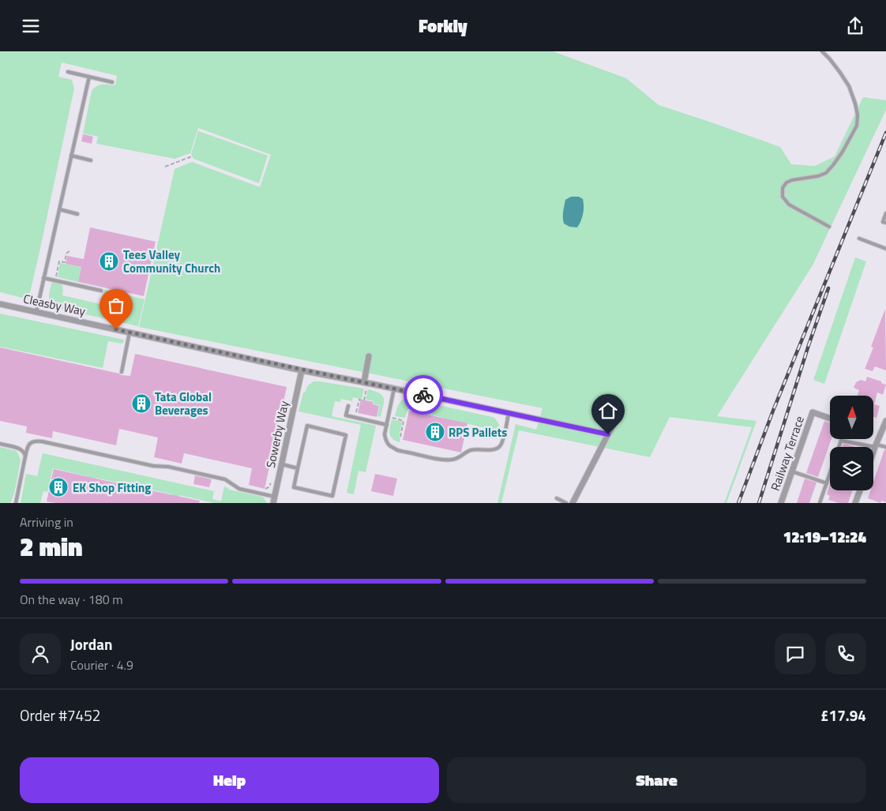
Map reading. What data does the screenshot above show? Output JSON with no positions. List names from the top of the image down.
{
  "streets": {
    "street": ["Cleasby Way", "Sowerby Way", "Railway Terrace"]
  },
  "crossings": [
    ["Cleasby Way", "Sowerby Way"]
  ],
  "places": {
    "building": [
      "Tees Valley Community Church",
      "Tata Global Beverages",
      "RPS Pallets",
      "EK Shop Fitting"
    ]
  },
  "north": "top",
  "page": {
    "header": "Forkly",
    "heading": ["2 min", "Arriving in", "12:19–12:24"],
    "panel": [
      "Jordan",
      "Courier · 4.9",
      "Order #7452",
      "£17.94"
    ],
    "bar": "On the way · 180 m",
    "buttons": ["Help", "Share"]
  }
}
